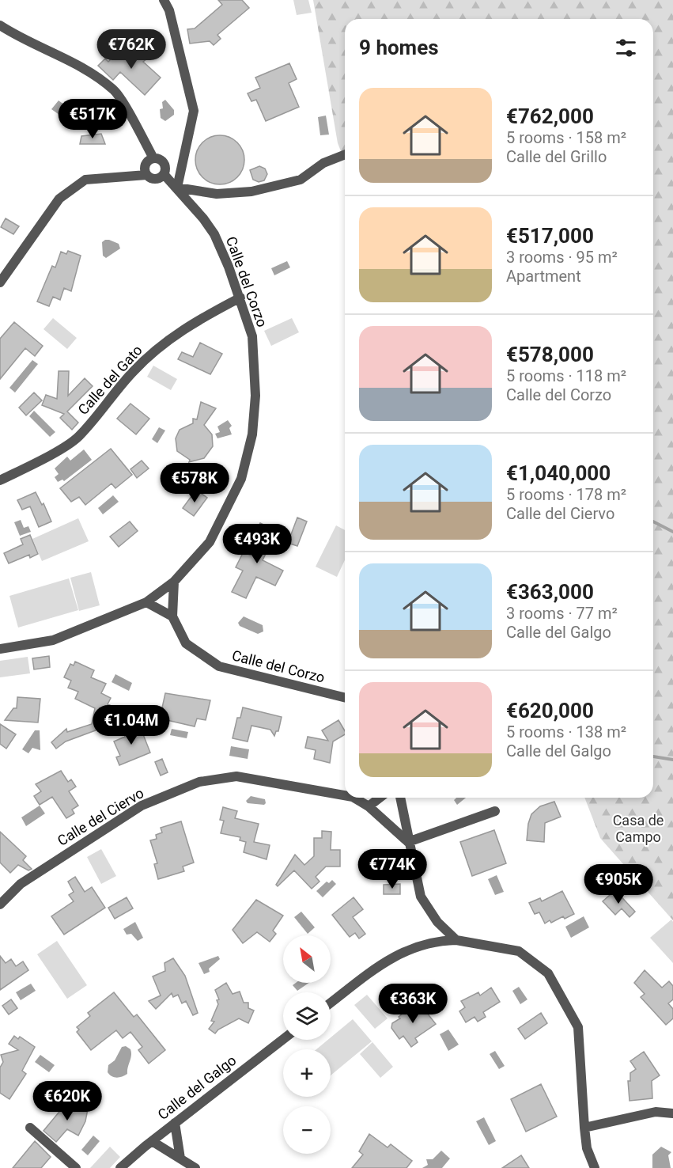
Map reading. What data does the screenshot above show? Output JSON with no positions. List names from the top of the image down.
{
  "streets": {
    "street": [
      "Calle del Corzo",
      "Calle del Gato",
      "Calle del Ciervo",
      "Calle del Galgo"
    ]
  },
  "crossings": [
    ["Calle del Corzo", "Calle del Gato"]
  ],
  "parks": ["Casa de Campo"],
  "north": "top left",
  "page": {
    "heading": "9 homes",
    "price": [
      "€762K",
      "€517K",
      "€578K",
      "€493K",
      "€1.04M",
      "€774K",
      "€905K",
      "€363K",
      "€620K"
    ],
    "list": [
      {
        "name": "€762,000",
        "note": "5 rooms · 158 m² · Calle del Grillo"
      },
      {
        "name": "€517,000",
        "note": "3 rooms · 95 m² · Apartment"
      },
      {
        "name": "€578,000",
        "note": "5 rooms · 118 m² · Calle del Corzo"
      },
      {
        "name": "€1,040,000",
        "note": "5 rooms · 178 m² · Calle del Ciervo"
      },
      {
        "name": "€363,000",
        "note": "3 rooms · 77 m² · Calle del Galgo"
      },
      {
        "name": "€620,000",
        "note": "5 rooms · 138 m² · Calle del Galgo"
      }
    ],
    "map_buttons": ["+", "−"]
  }
}
